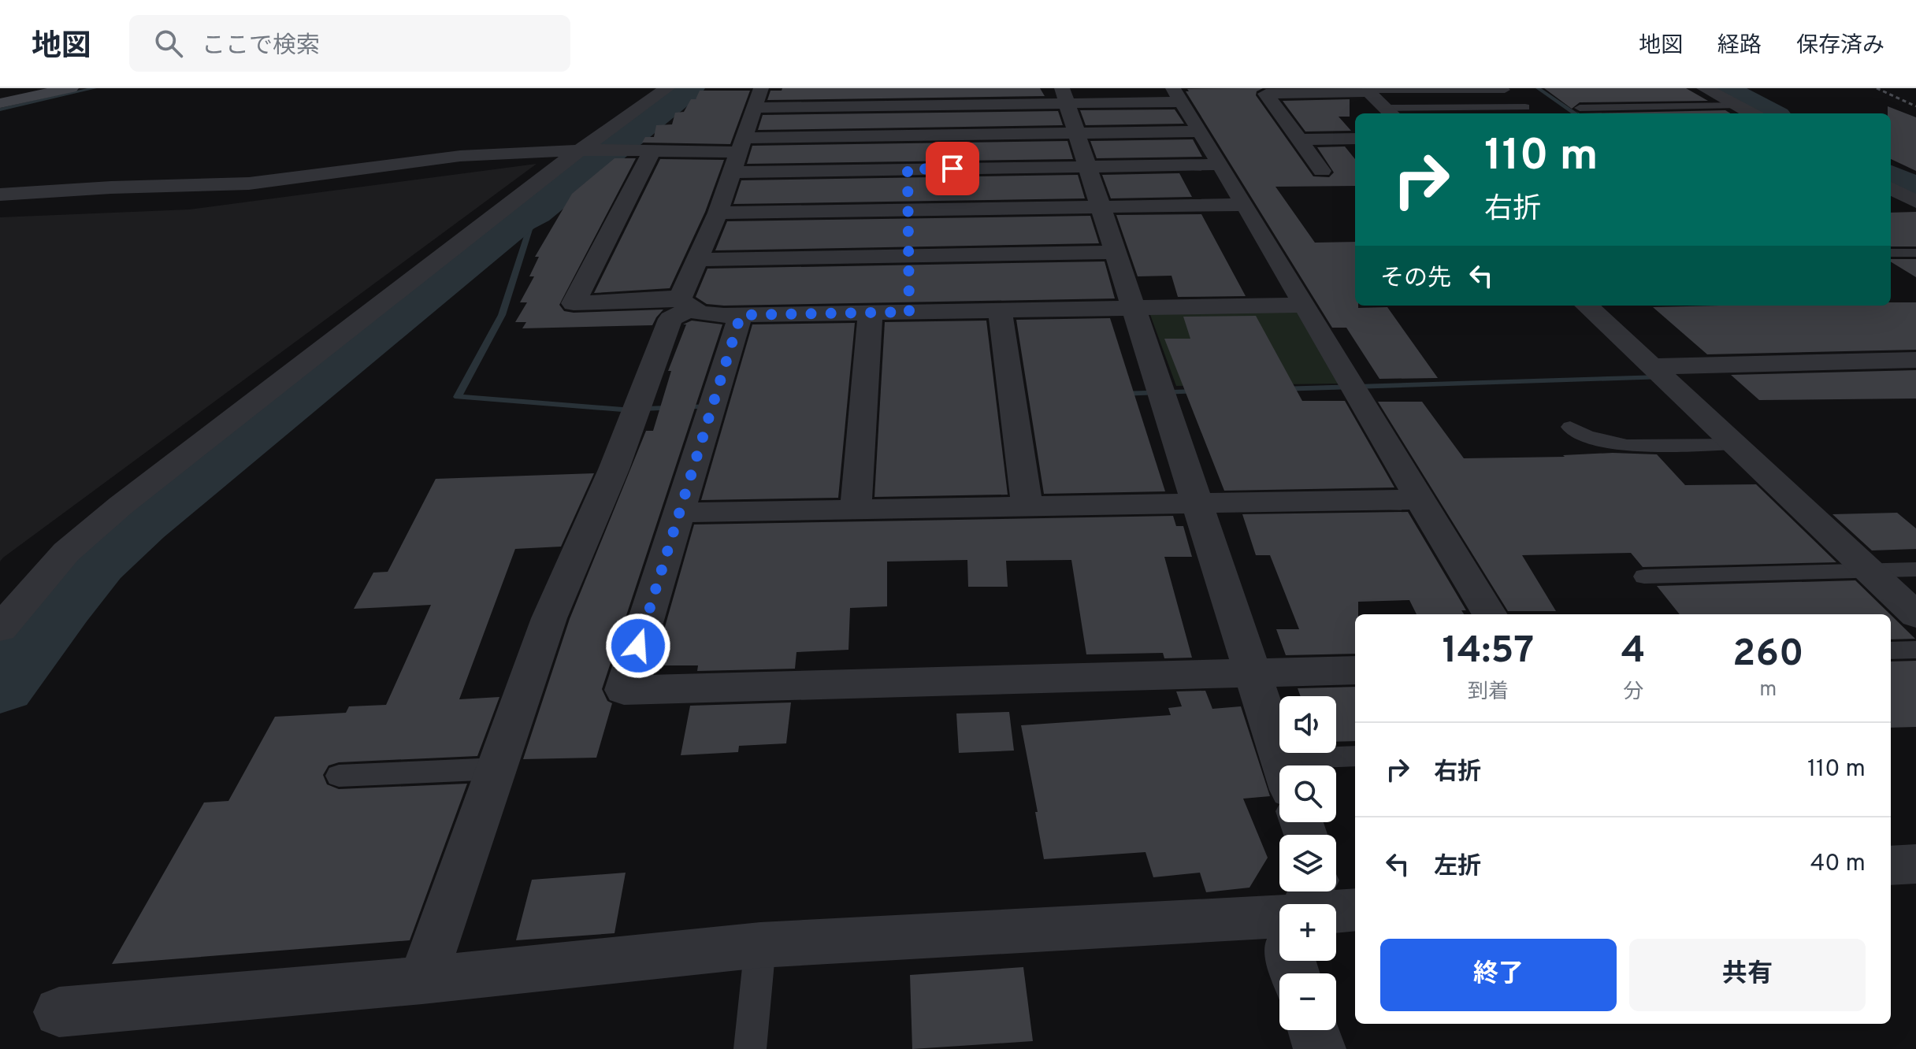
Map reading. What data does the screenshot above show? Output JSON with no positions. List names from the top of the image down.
{
  "page": {
    "header": "地図",
    "search": "ここで検索",
    "nav": ["地図", "経路", "保存済み"],
    "turn": ["110 m", "右折"],
    "then": "その先",
    "eta": [
      "14:57",
      "到着",
      "4",
      "分",
      "260",
      "m"
    ],
    "map_buttons": ["+", "−"],
    "list": [
      {
        "name": "右折",
        "value": "110 m"
      },
      {
        "name": "左折",
        "value": "40 m"
      }
    ],
    "buttons": ["終了", "共有"]
  }
}
